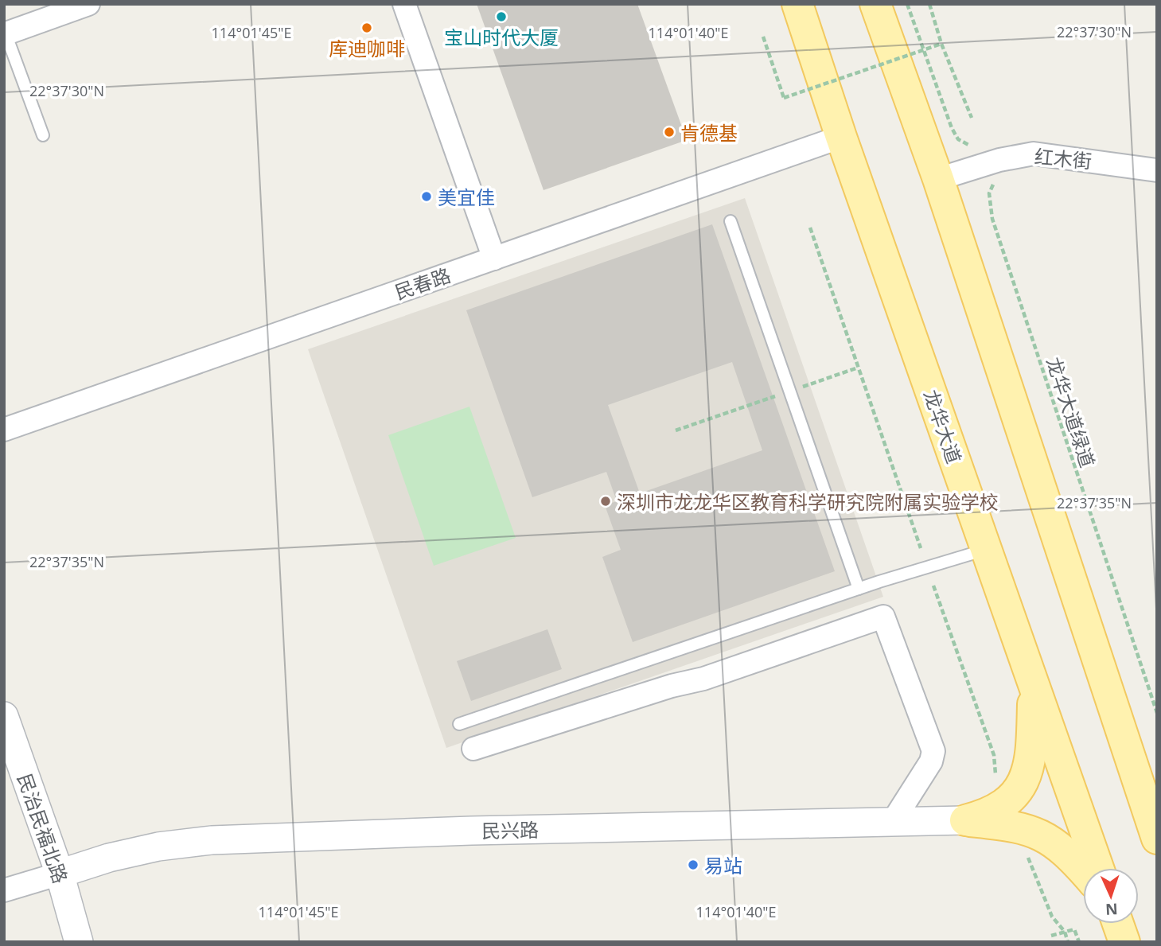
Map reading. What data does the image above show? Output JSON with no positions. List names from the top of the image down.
{
  "streets": {
    "main road": ["龙华大道"],
    "street": [
      "红木街",
      "民春路",
      "民治民福北路",
      "民兴路"
    ],
    "path": ["龙华大道绿道"]
  },
  "crossings": [
    ["民春路", "龙华大道"],
    ["民治民福北路", "民兴路"]
  ],
  "places": [
    "宝山时代大厦",
    "库迪咖啡",
    "肯德基",
    "美宜佳",
    "深圳市龙龙华区教育科学研究院附属实验学校",
    "易站"
  ],
  "north": "bottom",
  "coordinates": [
    "22°37'30\"N",
    "114°01'45\"E",
    "114°01'40\"E",
    "22°37'35\"N"
  ]
}
